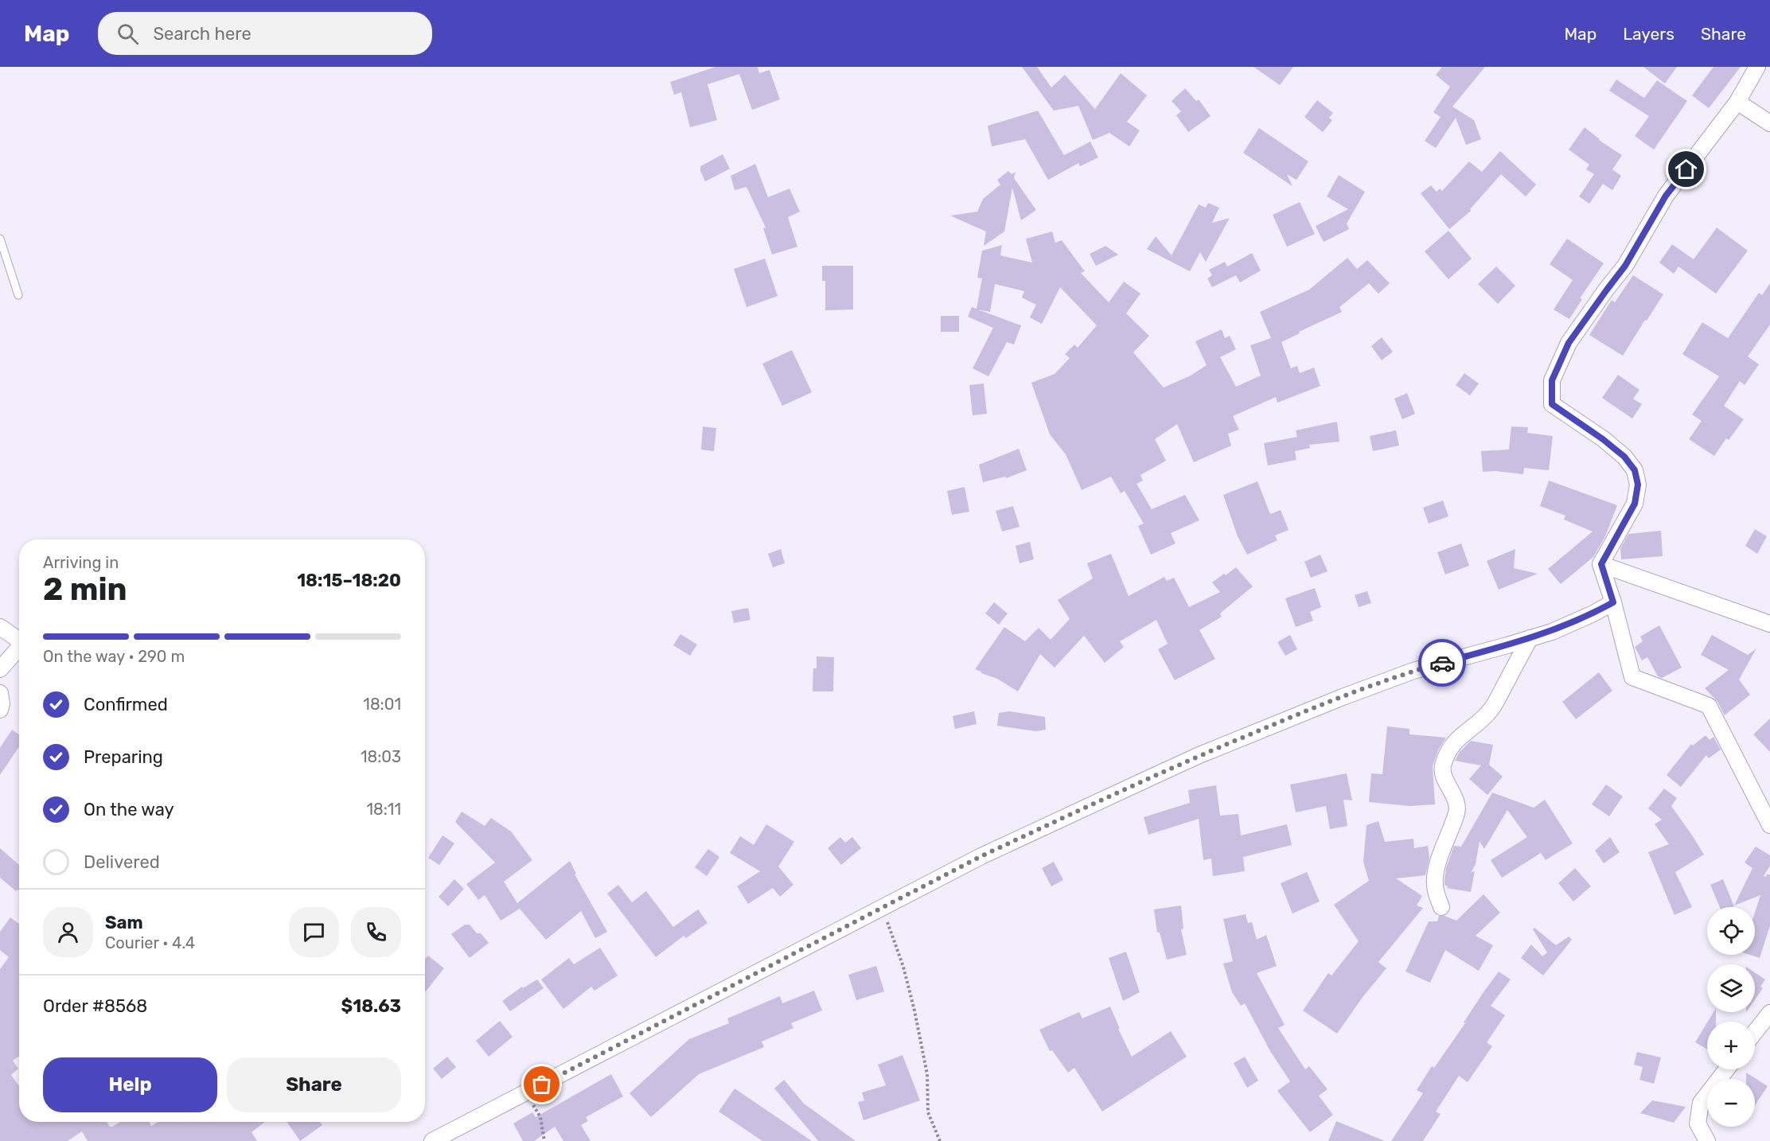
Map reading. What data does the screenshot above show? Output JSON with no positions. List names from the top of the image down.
{
  "page": {
    "header": "Map",
    "search": "Search here",
    "nav": ["Map", "Layers", "Share"],
    "heading": ["2 min", "Arriving in", "18:15–18:20"],
    "panel": [
      "Sam",
      "Courier · 4.4",
      "Order #8568",
      "$18.63"
    ],
    "bar": "On the way · 290 m",
    "list": [
      ["Confirmed", "18:01"],
      ["Preparing", "18:03"],
      ["On the way", "18:11"],
      "Delivered"
    ],
    "map_buttons": ["+", "−"],
    "buttons": ["Help", "Share"]
  }
}
